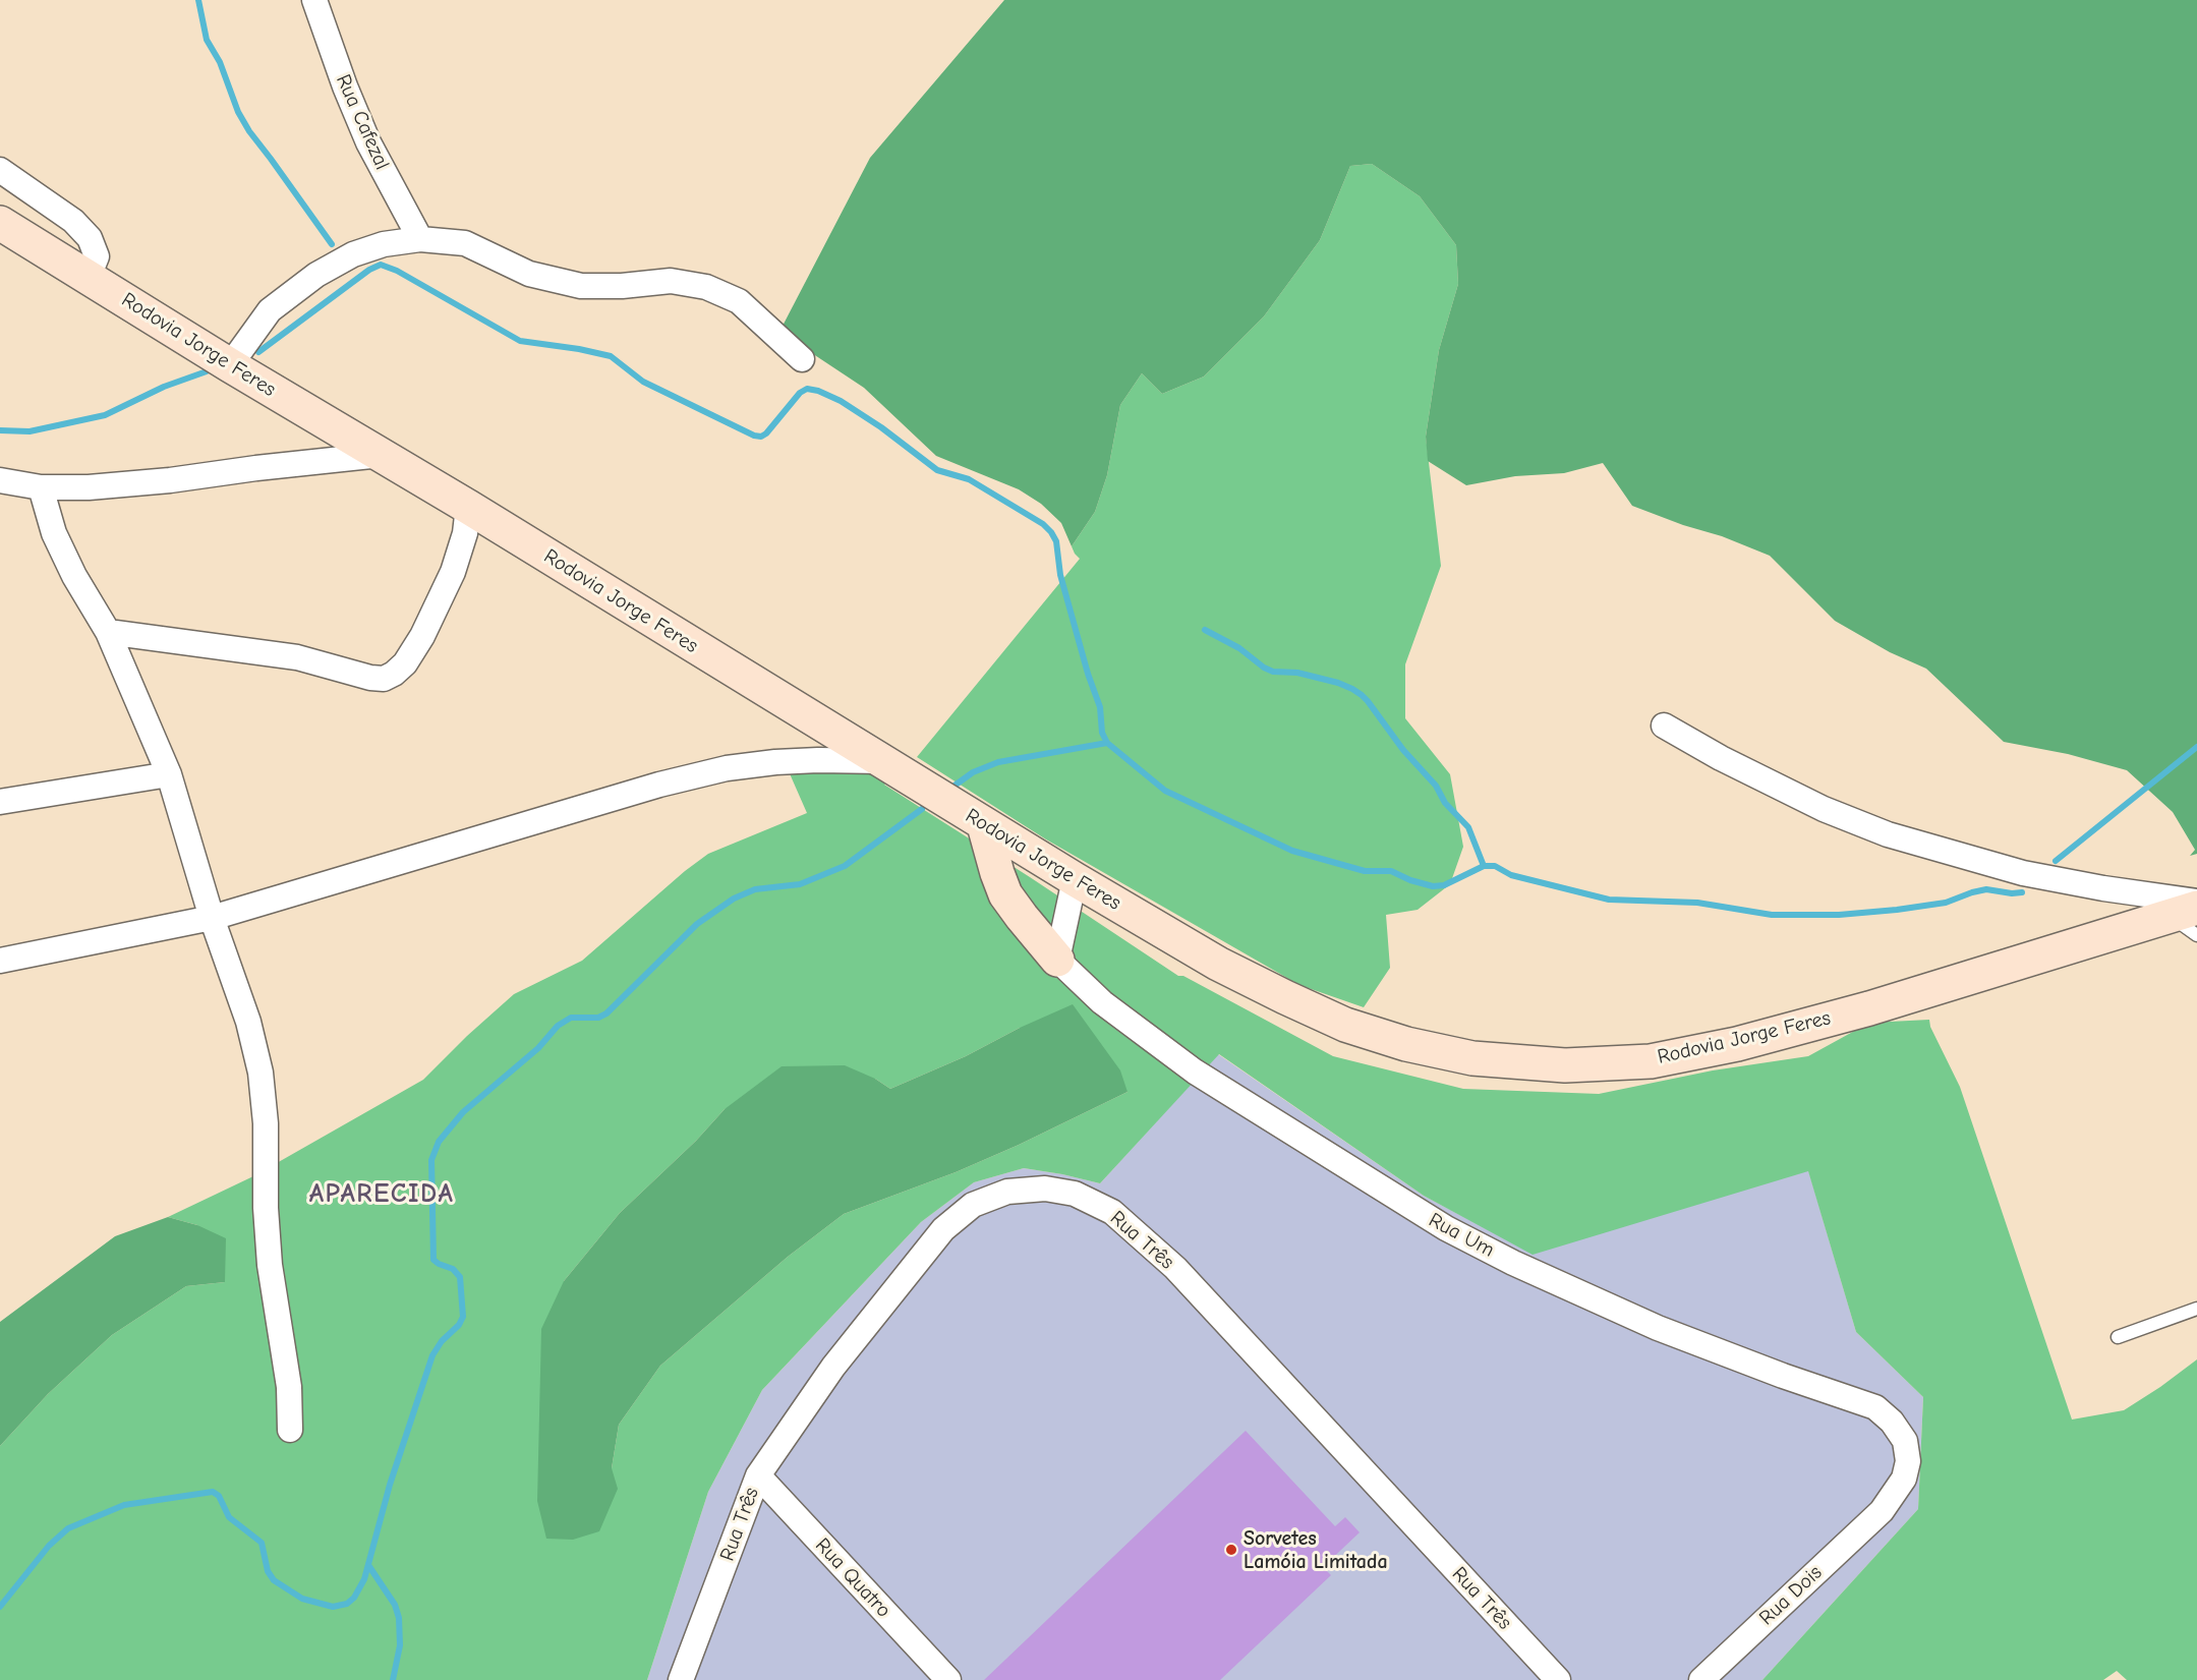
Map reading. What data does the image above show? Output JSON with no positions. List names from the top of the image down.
{
  "streets": {
    "main road": ["Rodovia Jorge Feres"],
    "street": [
      "Rua Cafezal",
      "Rua Um",
      "Rua Três",
      "Rua Quatro",
      "Rua Dois"
    ]
  },
  "crossings": [
    ["Rua Um", "Rua Dois"],
    ["Rua Três", "Rua Quatro"]
  ],
  "districts": ["APARECIDA"],
  "places": ["Sorvetes Lamóia Limitada"]
}
